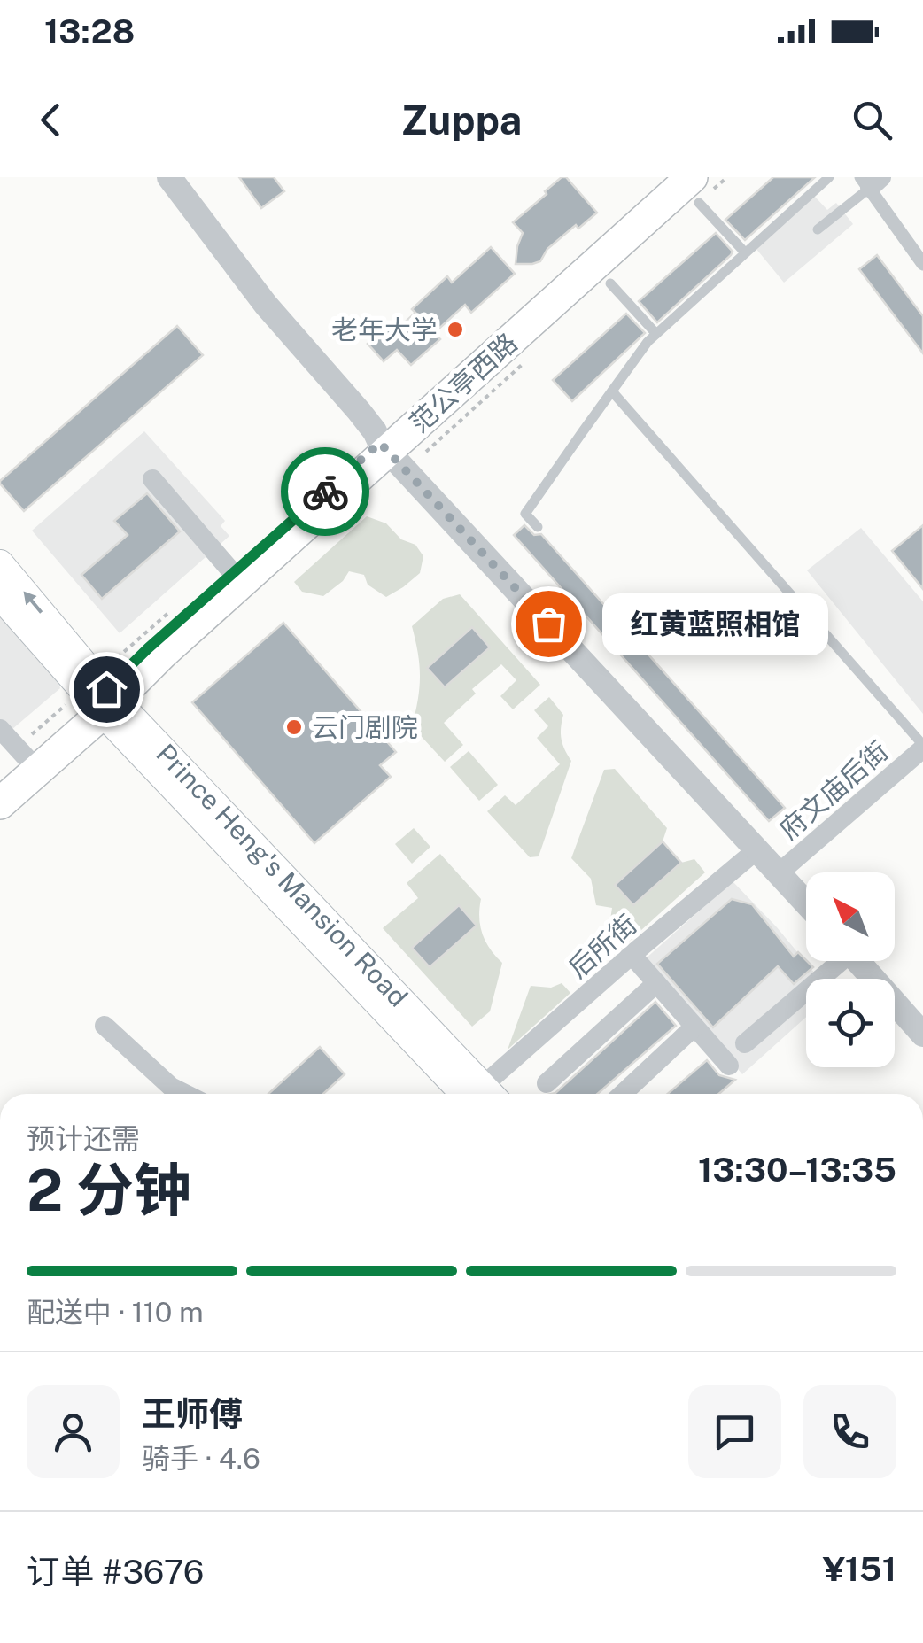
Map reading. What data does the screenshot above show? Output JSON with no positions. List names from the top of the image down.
{
  "streets": {
    "main road": ["范公亭西路", "Prince Heng's Mansion Road"],
    "street": ["府文庙后街", "后所街"]
  },
  "crossings": [
    ["范公亭西路", "Prince Heng's Mansion Road"]
  ],
  "places": ["老年大学", "红黄蓝照相馆", "云门剧院"],
  "north": "top left",
  "page": {
    "status": "13:28",
    "header": "Zuppa",
    "bubble": "红黄蓝照相馆",
    "heading": ["2 分钟", "预计还需", "13:30–13:35"],
    "panel": [
      "王师傅",
      "骑手 · 4.6",
      "订单 #3676",
      "¥151"
    ],
    "bar": "配送中 · 110 m"
  }
}
